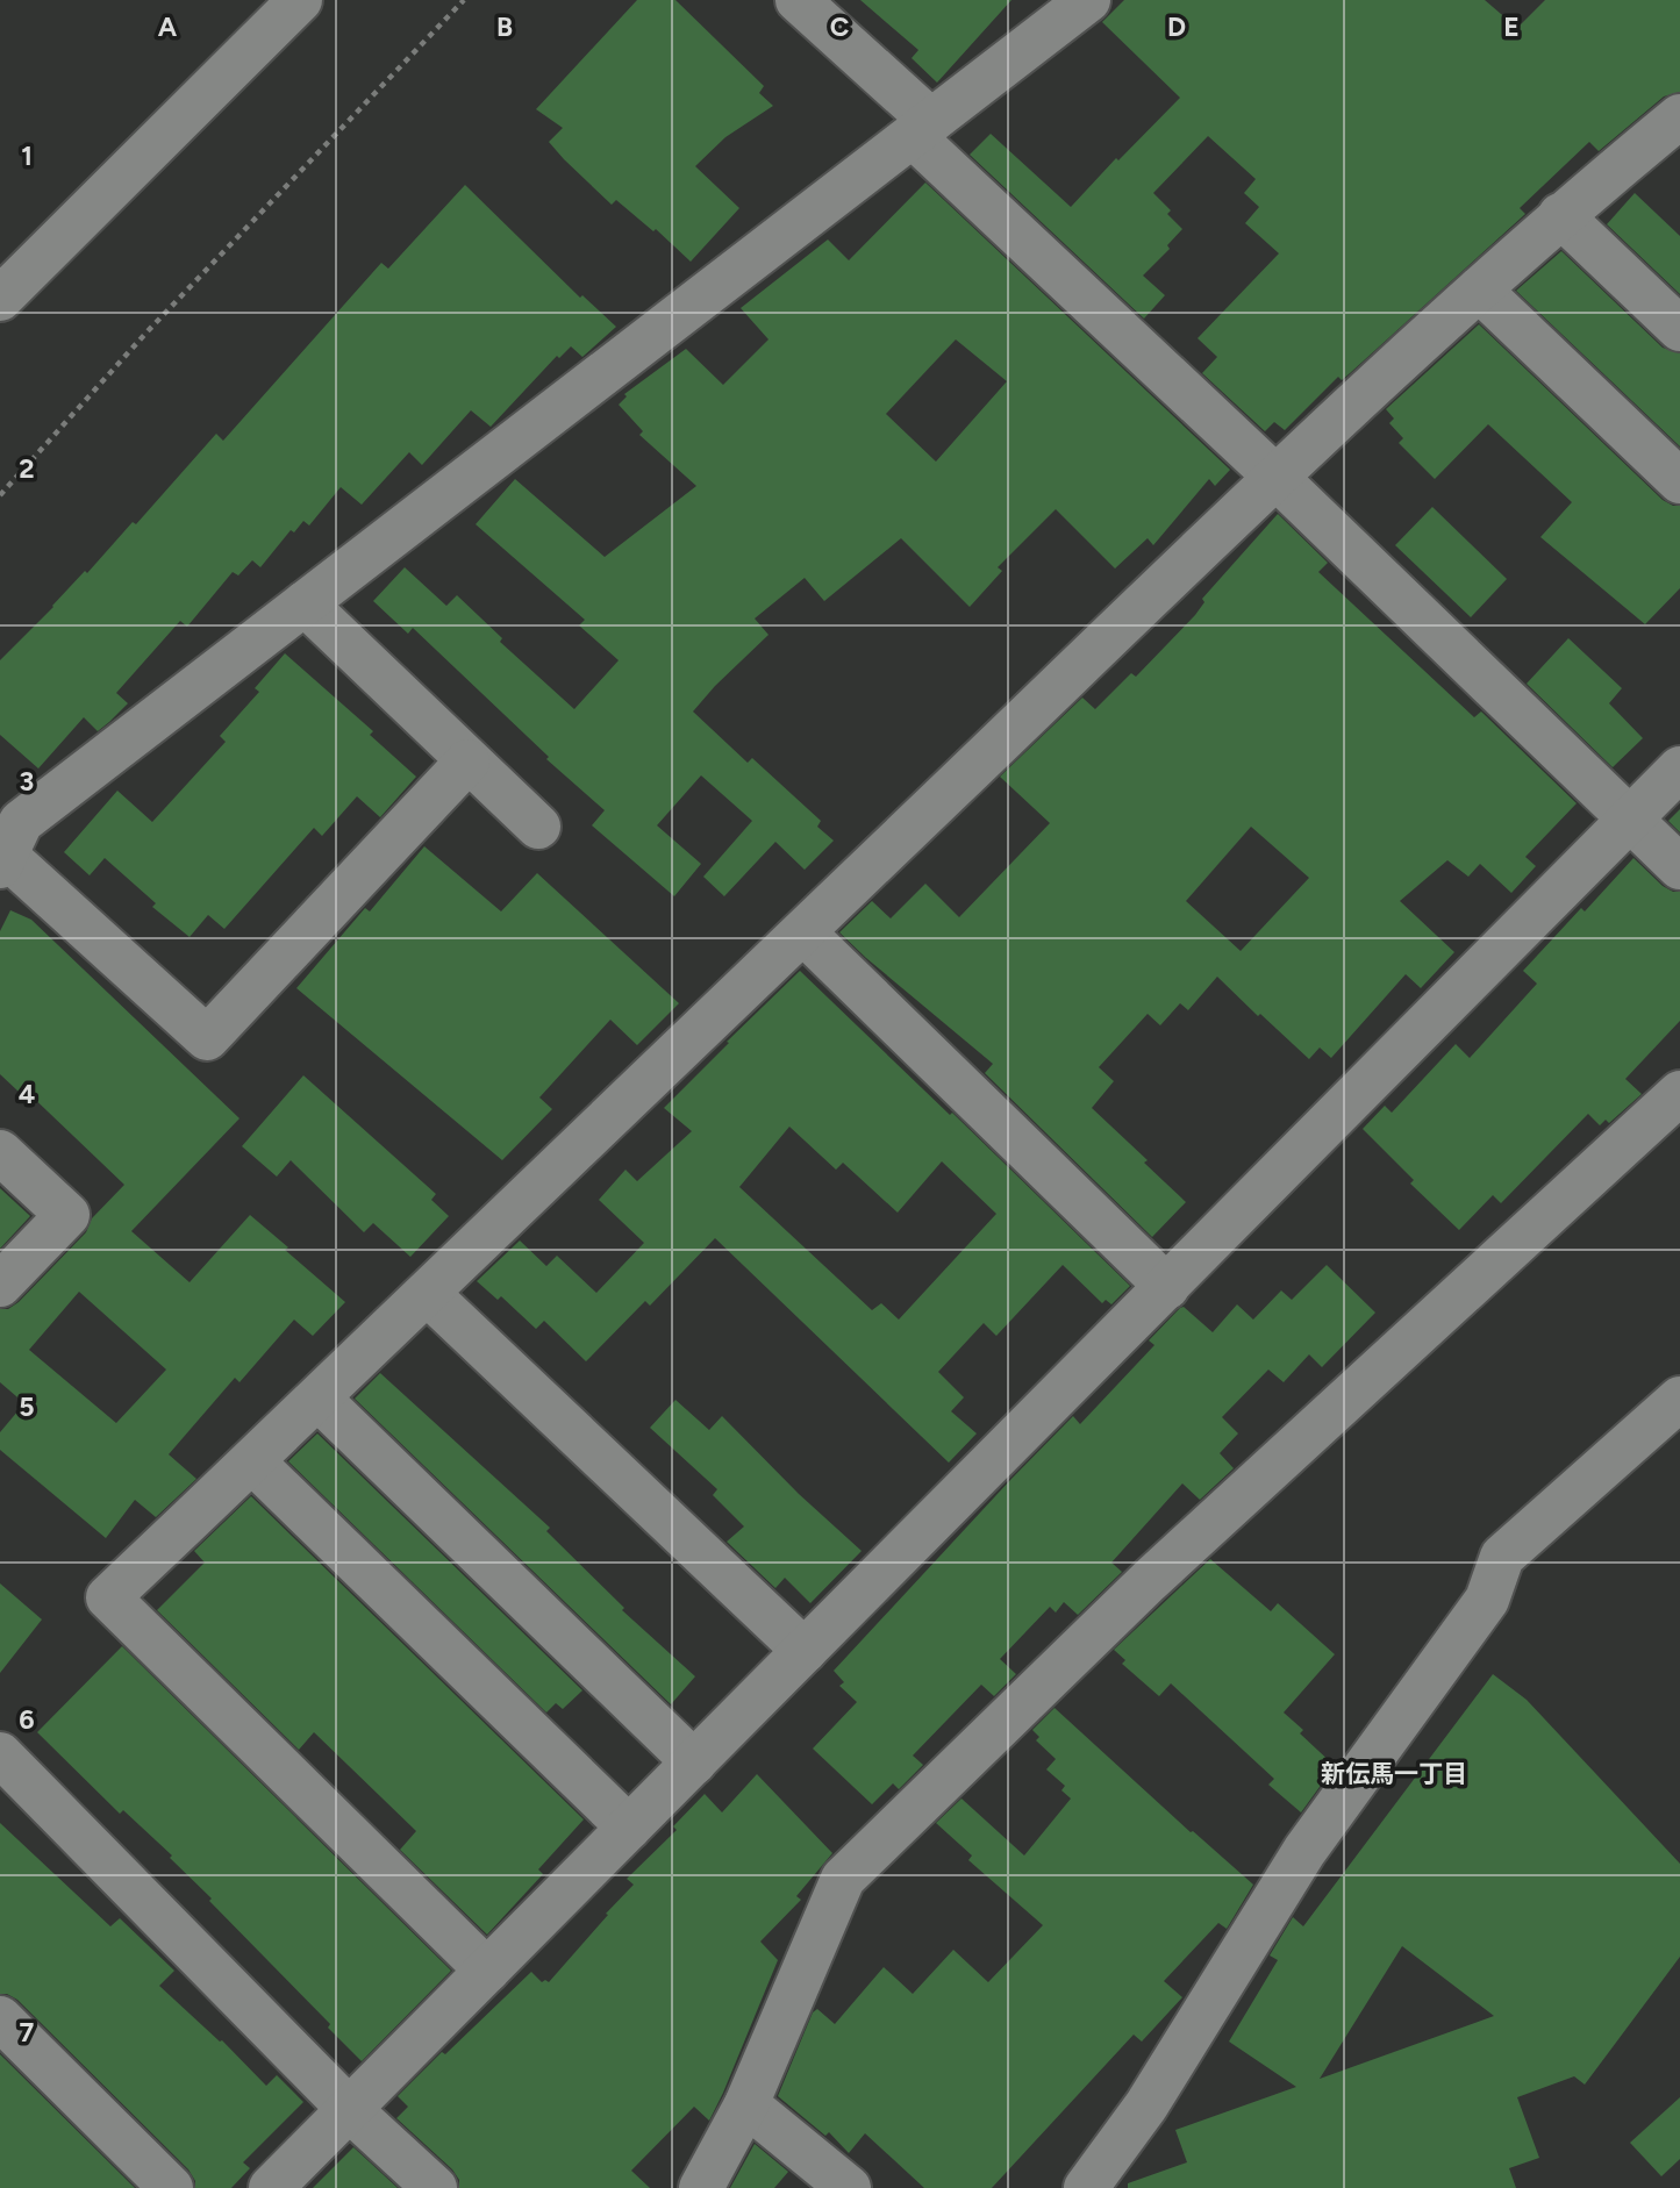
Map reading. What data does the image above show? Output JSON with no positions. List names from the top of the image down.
{
  "districts": ["新伝馬一丁目"],
  "grid": {
    "columns": [
      "A",
      "B",
      "C",
      "D",
      "E"
    ],
    "rows": [
      "1",
      "2",
      "3",
      "4",
      "5",
      "6",
      "7"
    ]
  }
}
